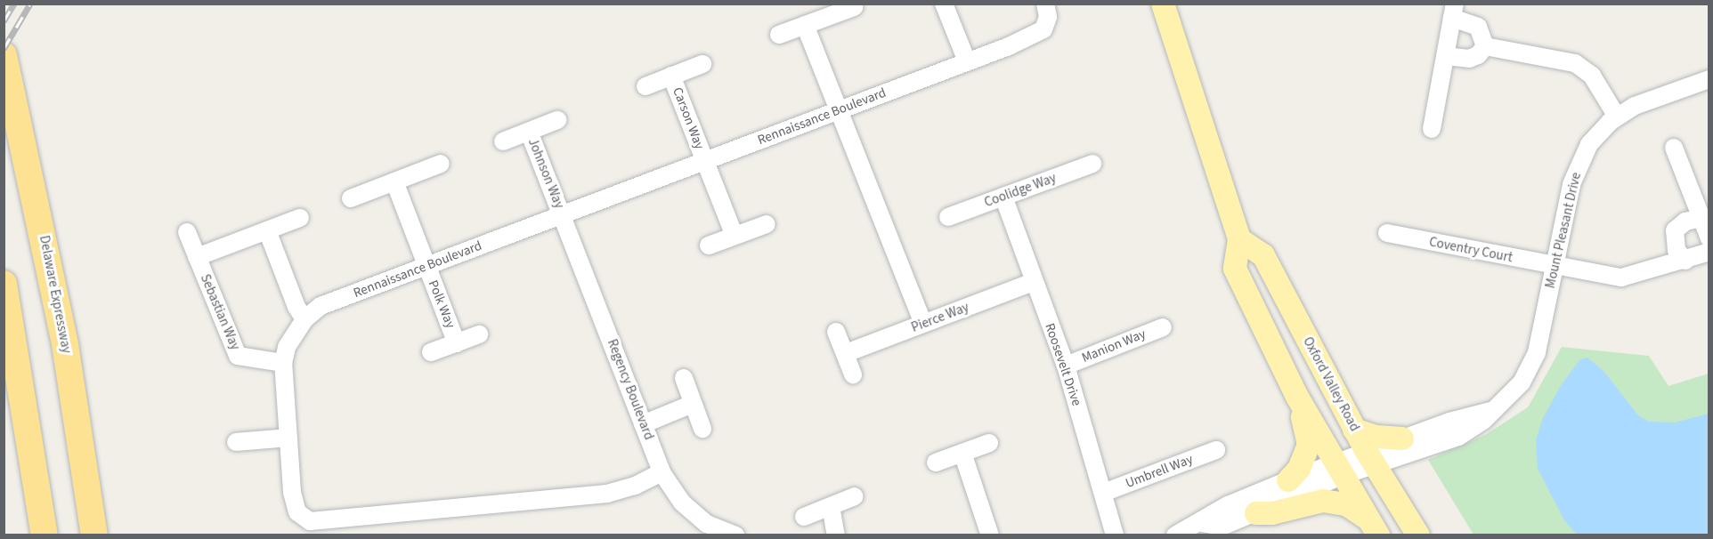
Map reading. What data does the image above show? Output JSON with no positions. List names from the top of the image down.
{
  "streets": {
    "highway": ["Delaware Expressway"],
    "main road": ["Oxford Valley Road"],
    "street": [
      "Rennaissance Boulevard",
      "Carson Way",
      "Johnson Way",
      "Coolidge Way",
      "Mount Pleasant Drive",
      "Coventry Court",
      "Polk Way",
      "Sebastian Way",
      "Pierce Way",
      "Manion Way",
      "Roosevelt Drive",
      "Regency Boulevard",
      "Umbrell Way"
    ]
  },
  "crossings": [
    ["Rennaissance Boulevard", "Carson Way"],
    ["Rennaissance Boulevard", "Johnson Way"],
    ["Rennaissance Boulevard", "Polk Way"],
    ["Rennaissance Boulevard", "Sebastian Way"],
    ["Rennaissance Boulevard", "Regency Boulevard"],
    ["Johnson Way", "Regency Boulevard"],
    ["Coolidge Way", "Roosevelt Drive"],
    ["Mount Pleasant Drive", "Coventry Court"],
    ["Mount Pleasant Drive", "Oxford Valley Road"],
    ["Pierce Way", "Roosevelt Drive"],
    ["Manion Way", "Roosevelt Drive"],
    ["Roosevelt Drive", "Umbrell Way"]
  ]
}
